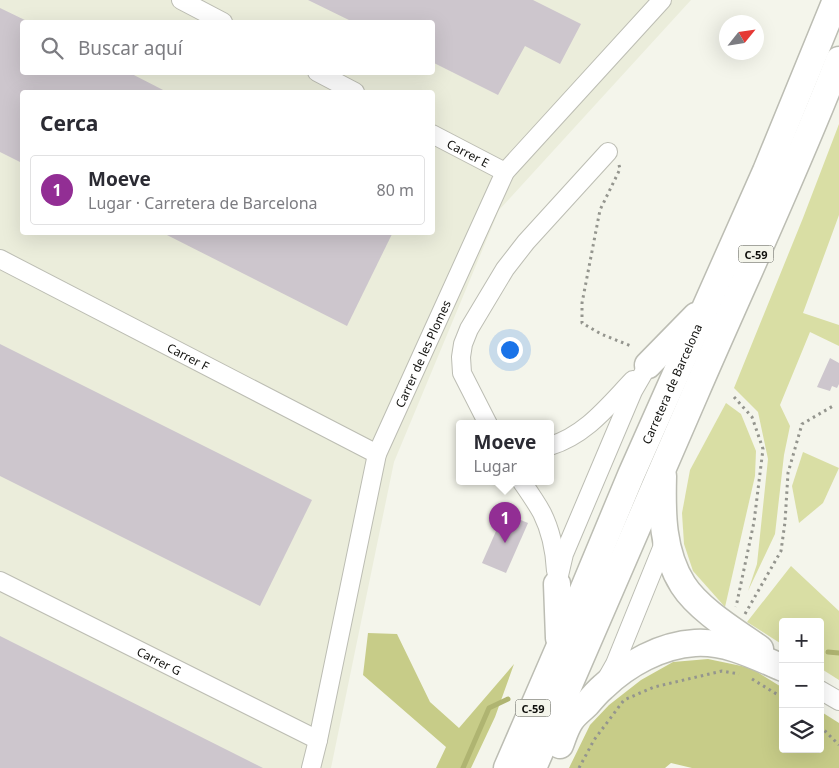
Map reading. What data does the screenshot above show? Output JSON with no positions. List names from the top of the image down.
{
  "streets": {
    "highway": ["C-59", "Carretera de Barcelona"],
    "street": [
      "Carrer E",
      "Carrer de les Plomes",
      "Carrer F",
      "Carrer G"
    ]
  },
  "crossings": [
    ["Carrer E", "Carrer de les Plomes"],
    ["Carrer de les Plomes", "Carrer F"],
    ["Carrer de les Plomes", "Carrer G"]
  ],
  "north": "top right",
  "page": {
    "search": "Buscar aquí",
    "heading": "Cerca",
    "list": [
      {
        "mark": "1",
        "name": "Moeve",
        "note": "Lugar · Carretera de Barcelona",
        "value": "80 m"
      }
    ],
    "popup": ["Moeve", "Lugar"],
    "pins": "1",
    "map_buttons": ["+", "−"]
  }
}
